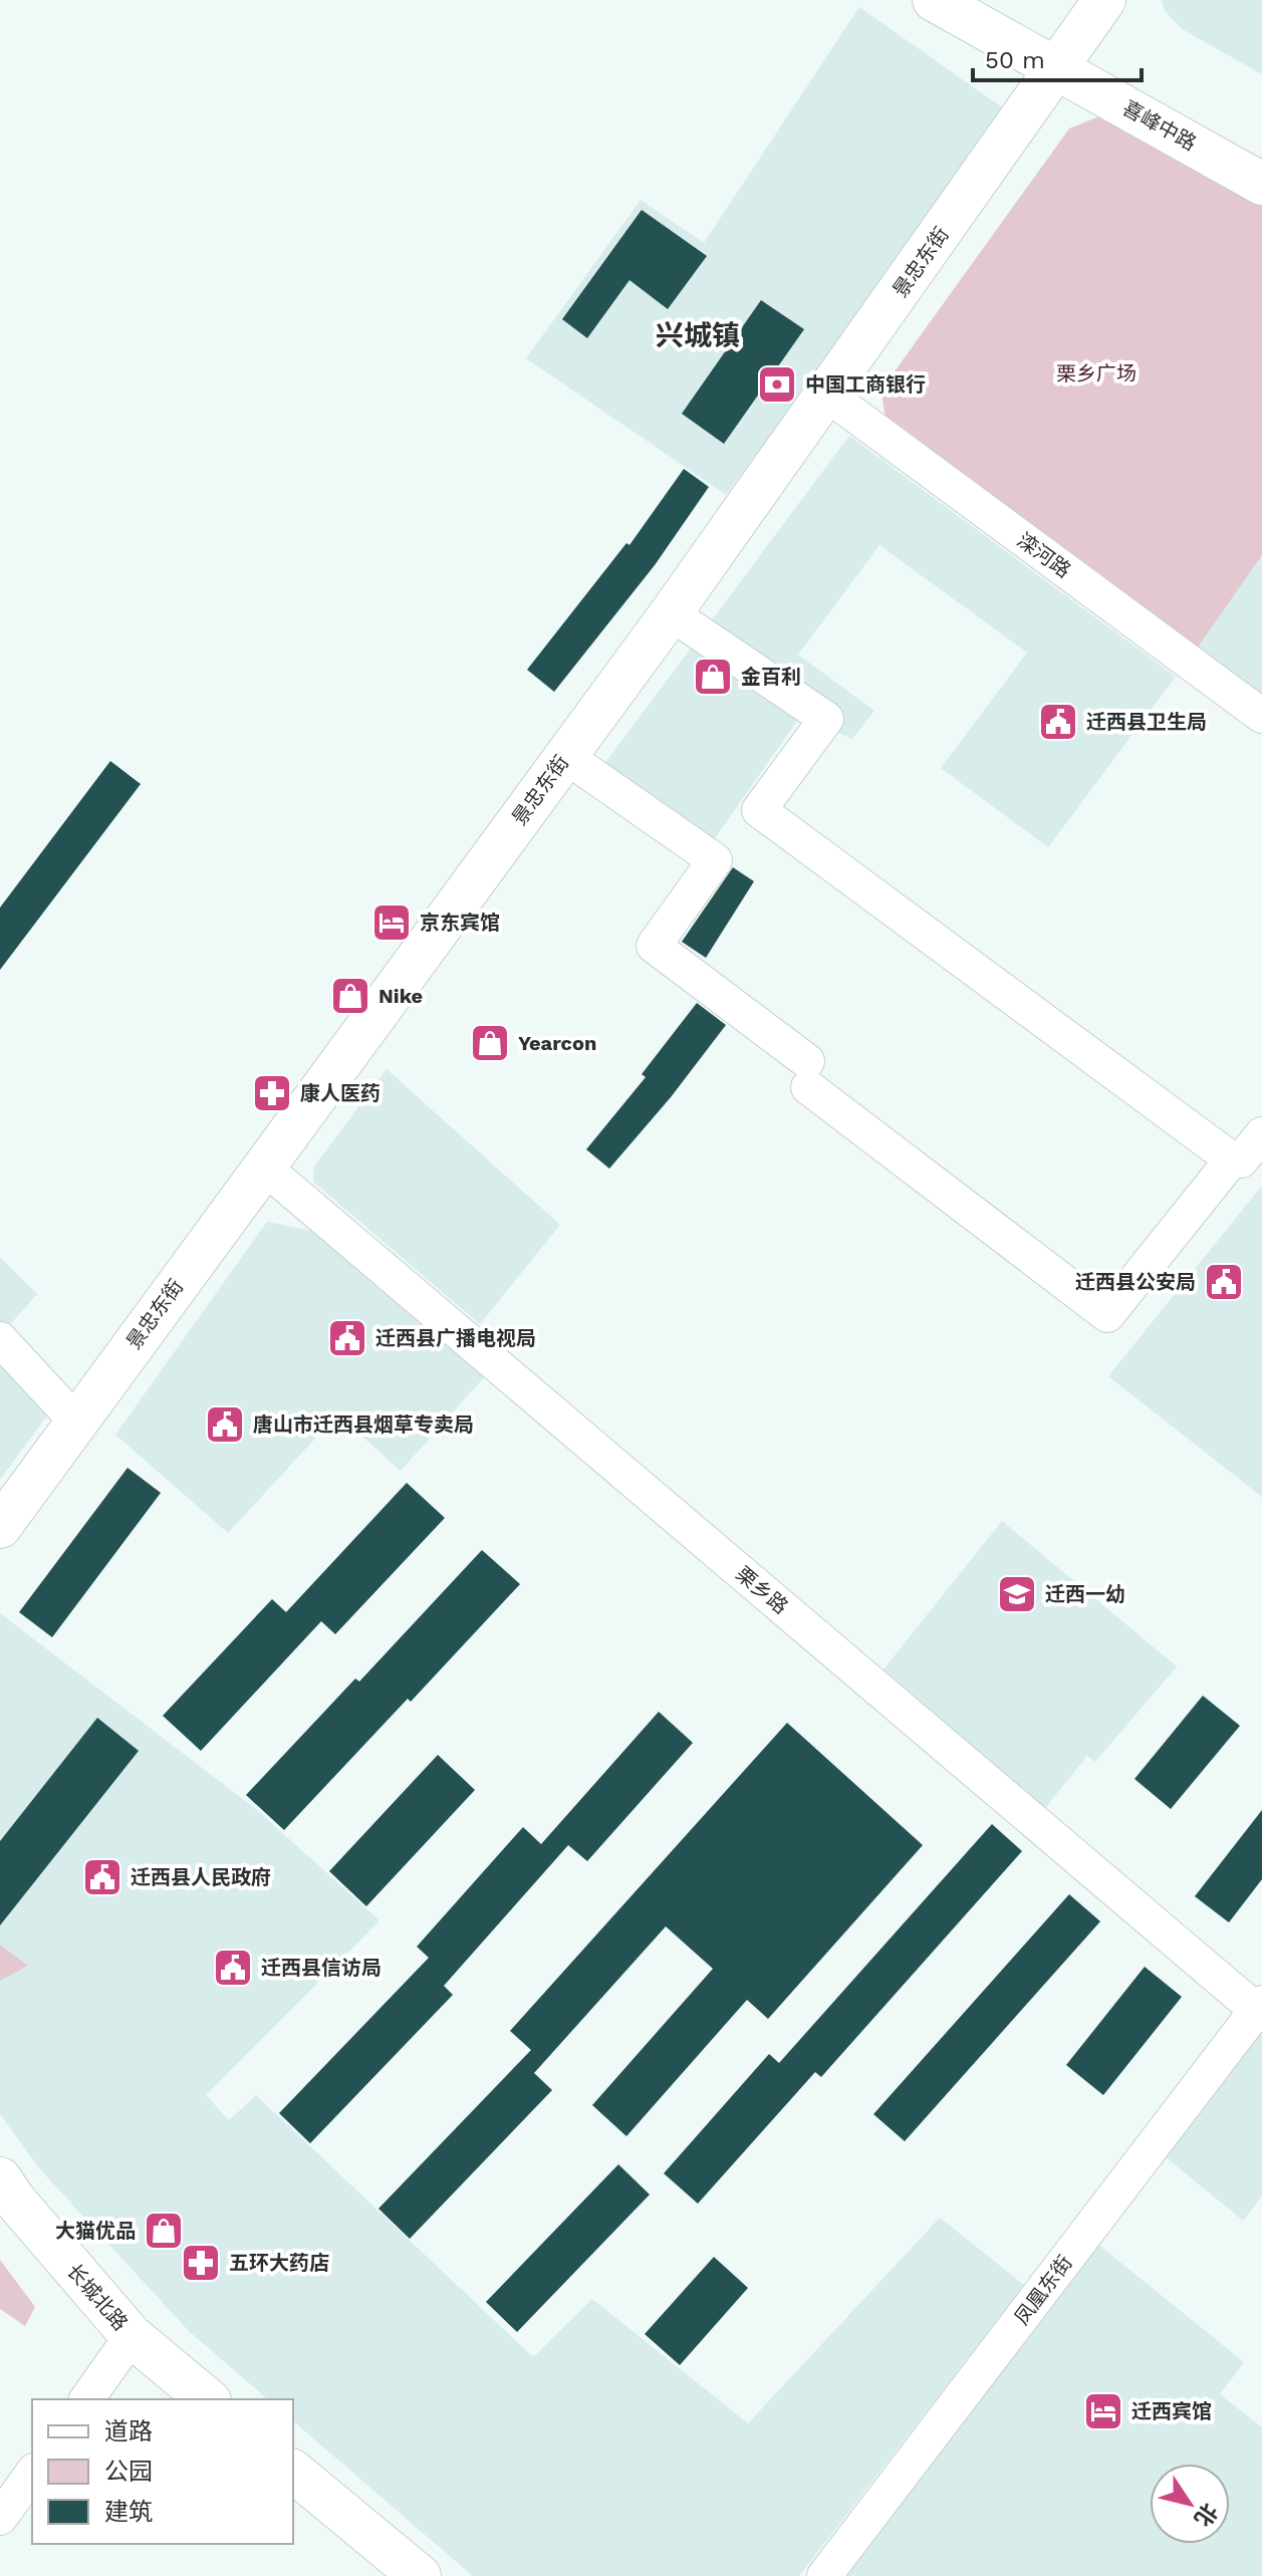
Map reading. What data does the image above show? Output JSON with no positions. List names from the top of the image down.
{
  "streets": {
    "main road": ["喜峰中路", "景忠东街", "长城北路"],
    "street": ["滦河路", "栗乡路", "凤凰东街"]
  },
  "crossings": [
    ["喜峰中路", "景忠东街"],
    ["景忠东街", "滦河路"],
    ["景忠东街", "栗乡路"],
    ["栗乡路", "凤凰东街"]
  ],
  "districts": ["兴城镇"],
  "parks": ["栗乡广场"],
  "places": {
    "bank": ["中国工商银行"],
    "shop": [
      "金百利",
      "Nike",
      "Yearcon",
      "大猫优品"
    ],
    "public building": [
      "迁西县卫生局",
      "迁西县公安局",
      "迁西县广播电视局",
      "唐山市迁西县烟草专卖局",
      "迁西县人民政府",
      "迁西县信访局"
    ],
    "hotel": ["京东宾馆", "迁西宾馆"],
    "pharmacy": ["康人医药", "五环大药店"],
    "school or university": ["迁西一幼"]
  },
  "legend": ["道路", "公园", "建筑"],
  "scale_bar": "50 m",
  "north": "bottom right"
}
